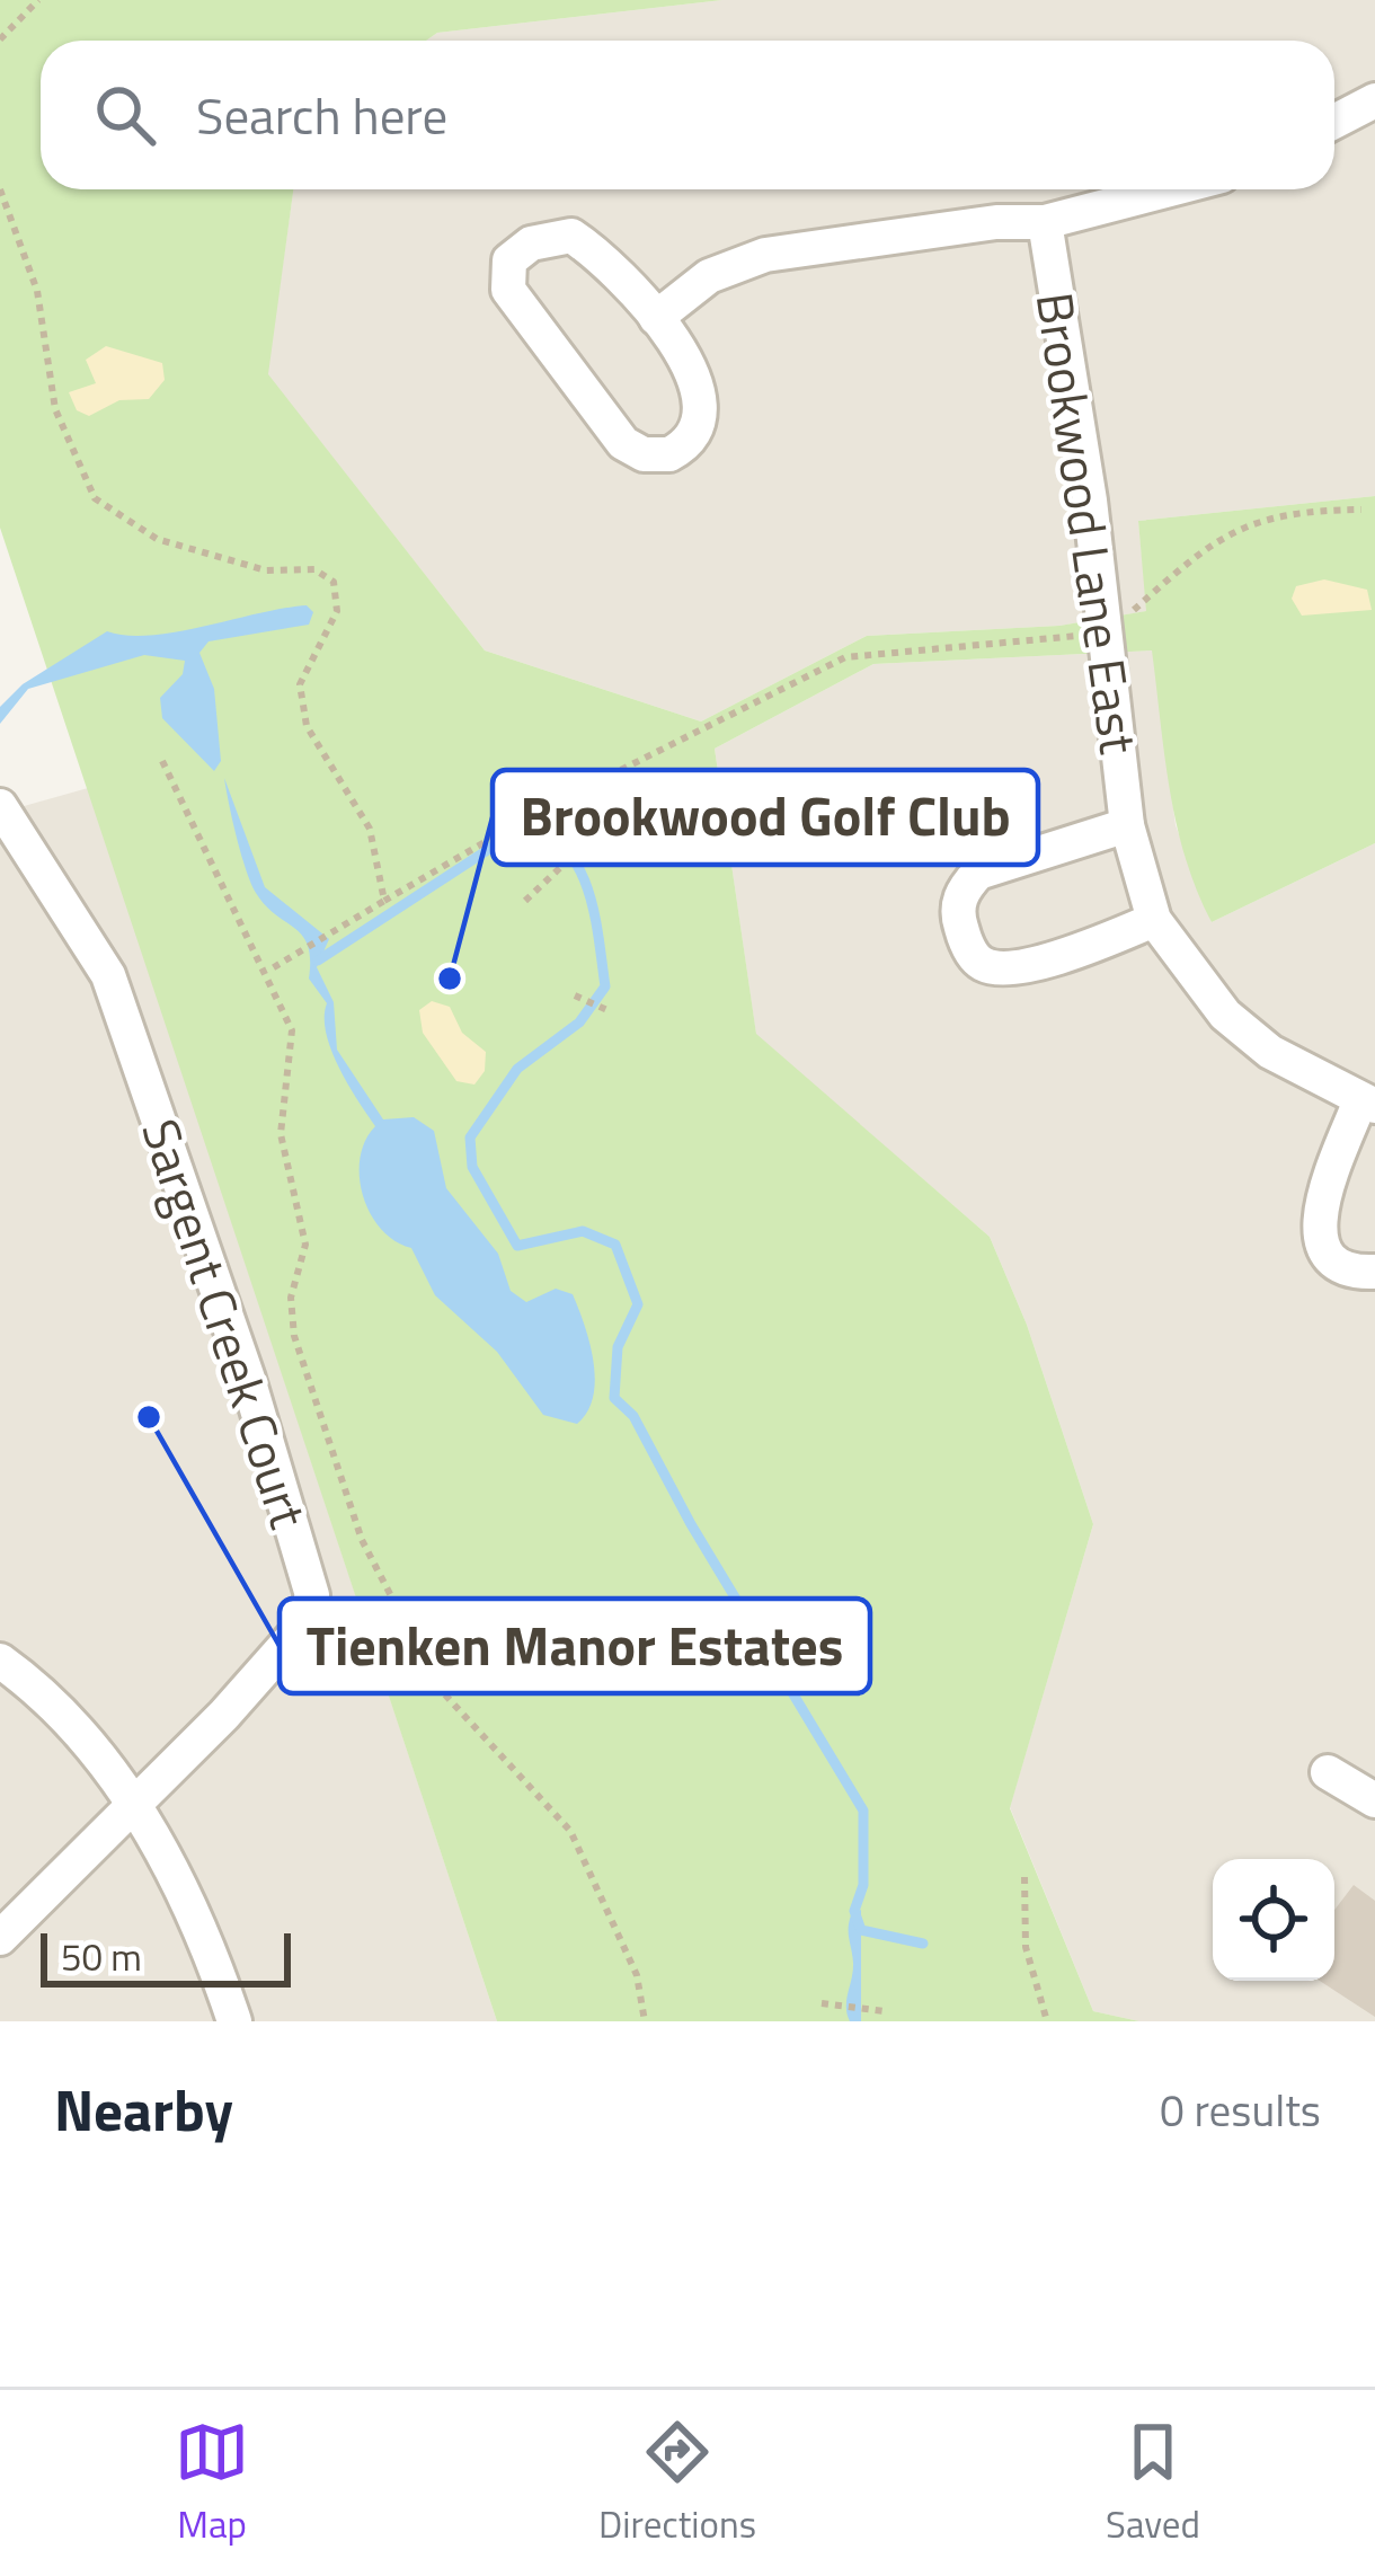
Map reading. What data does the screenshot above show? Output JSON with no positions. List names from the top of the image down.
{
  "streets": {
    "street": ["Brookwood Lane East", "Sargent Creek Court"]
  },
  "places": ["Brookwood Golf Club", "Tienken Manor Estates"],
  "scale_bar": "50 m",
  "page": {
    "search": "Search here",
    "scale": "50 m",
    "heading": ["Nearby", "0 results"],
    "nav": ["Map", "Directions", "Saved"]
  }
}
